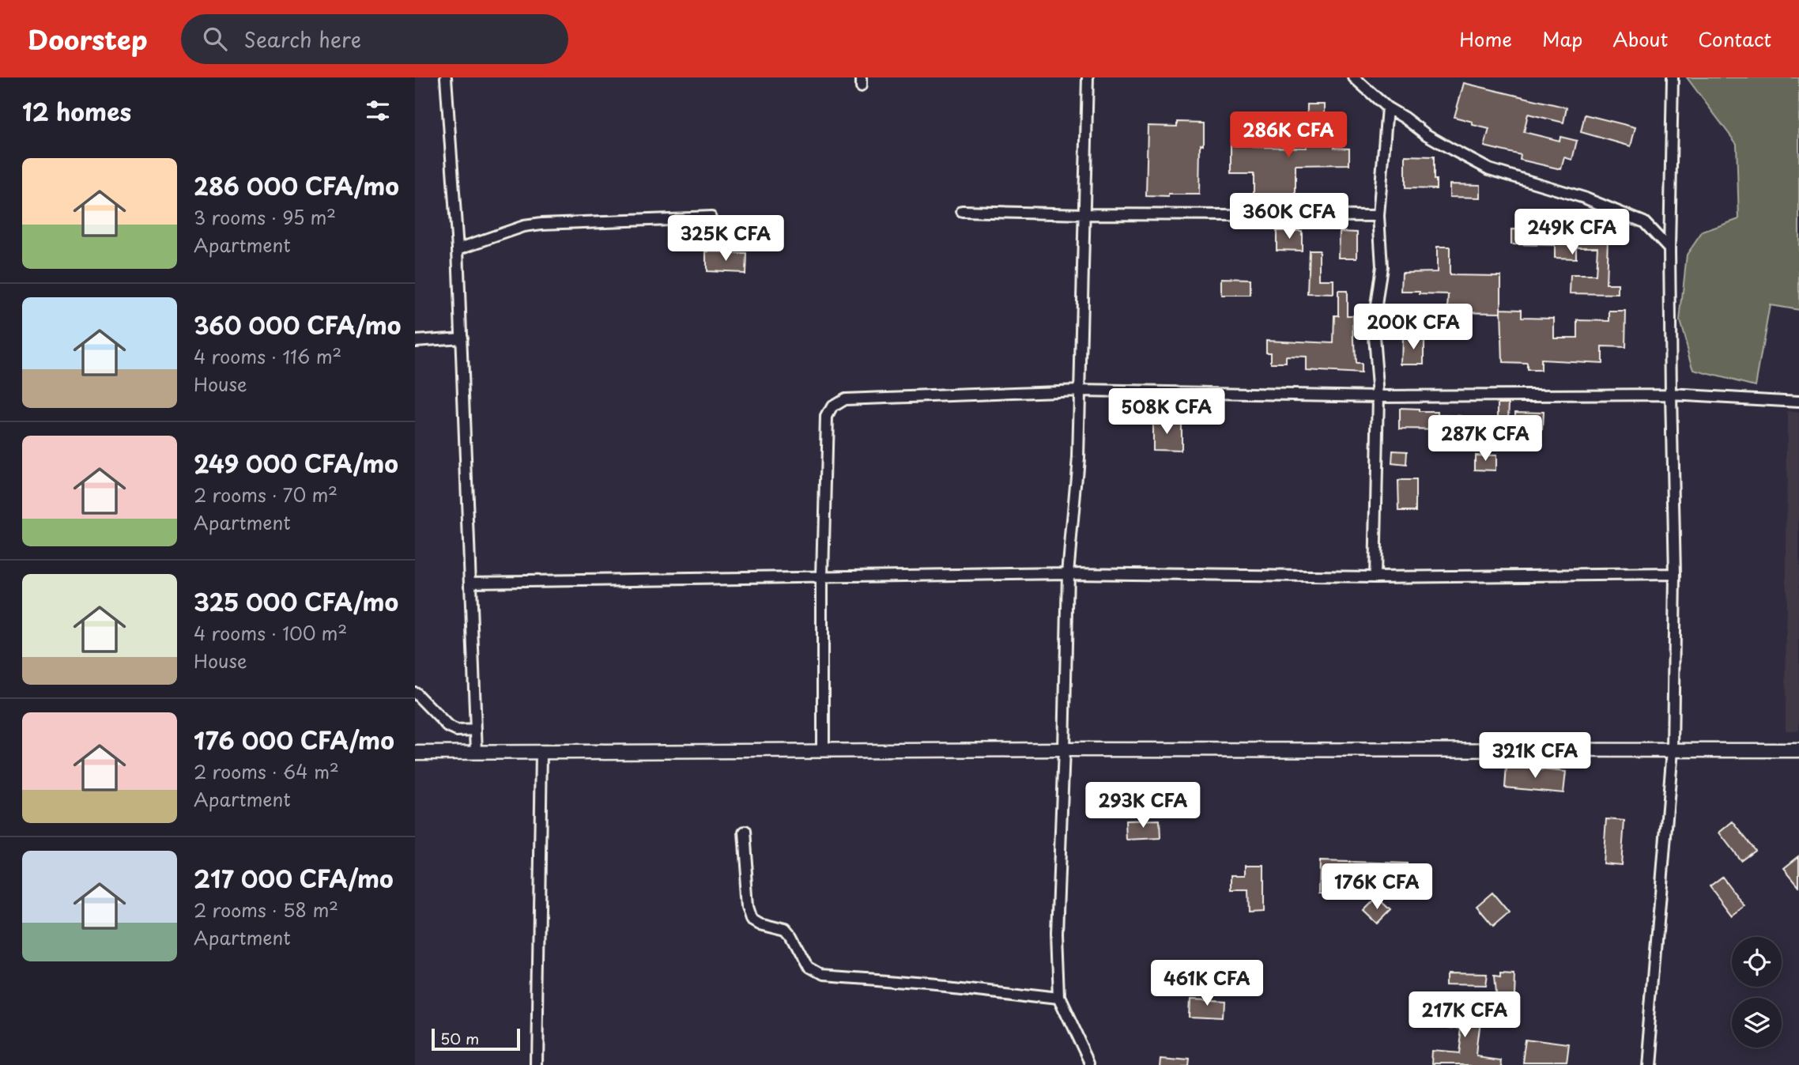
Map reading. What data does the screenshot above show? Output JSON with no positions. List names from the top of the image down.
{
  "scale_bar": "50 m",
  "page": {
    "header": "Doorstep",
    "search": "Search here",
    "nav": [
      "Home",
      "Map",
      "About",
      "Contact"
    ],
    "heading": "12 homes",
    "price": [
      "286K CFA",
      "360K CFA",
      "249K CFA",
      "325K CFA",
      "200K CFA",
      "508K CFA",
      "287K CFA",
      "321K CFA",
      "293K CFA",
      "176K CFA",
      "461K CFA",
      "217K CFA"
    ],
    "list": [
      {
        "name": "286 000 CFA/mo",
        "note": "3 rooms · 95 m² · Apartment"
      },
      {
        "name": "360 000 CFA/mo",
        "note": "4 rooms · 116 m² · House"
      },
      {
        "name": "249 000 CFA/mo",
        "note": "2 rooms · 70 m² · Apartment"
      },
      {
        "name": "325 000 CFA/mo",
        "note": "4 rooms · 100 m² · House"
      },
      {
        "name": "176 000 CFA/mo",
        "note": "2 rooms · 64 m² · Apartment"
      },
      {
        "name": "217 000 CFA/mo",
        "note": "2 rooms · 58 m² · Apartment"
      }
    ],
    "scale": "50 m"
  }
}
